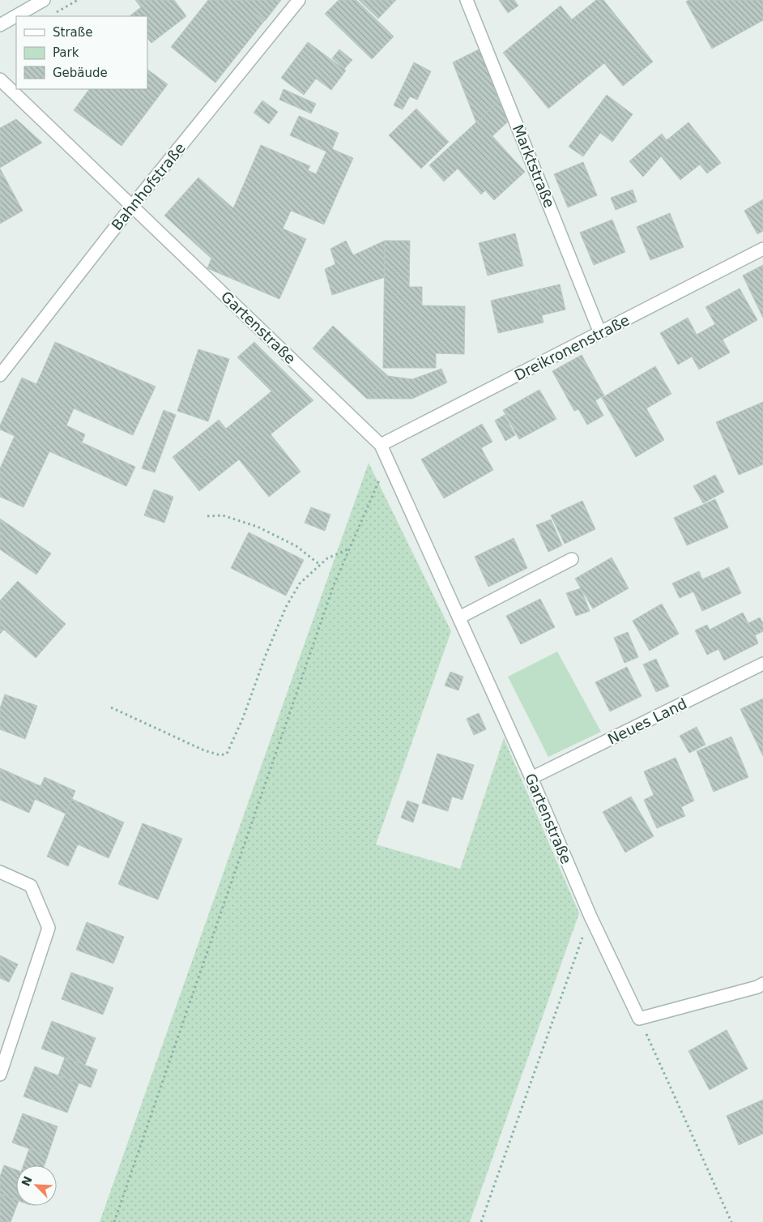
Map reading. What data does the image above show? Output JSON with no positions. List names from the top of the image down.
{
  "streets": {
    "street": [
      "Marktstraße",
      "Bahnhofstraße",
      "Gartenstraße",
      "Dreikronenstraße",
      "Neues Land"
    ]
  },
  "crossings": [
    ["Marktstraße", "Dreikronenstraße"],
    ["Bahnhofstraße", "Gartenstraße"],
    ["Gartenstraße", "Dreikronenstraße"],
    ["Gartenstraße", "Neues Land"]
  ],
  "legend": ["Straße", "Park", "Gebäude"],
  "north": "top left"
}
